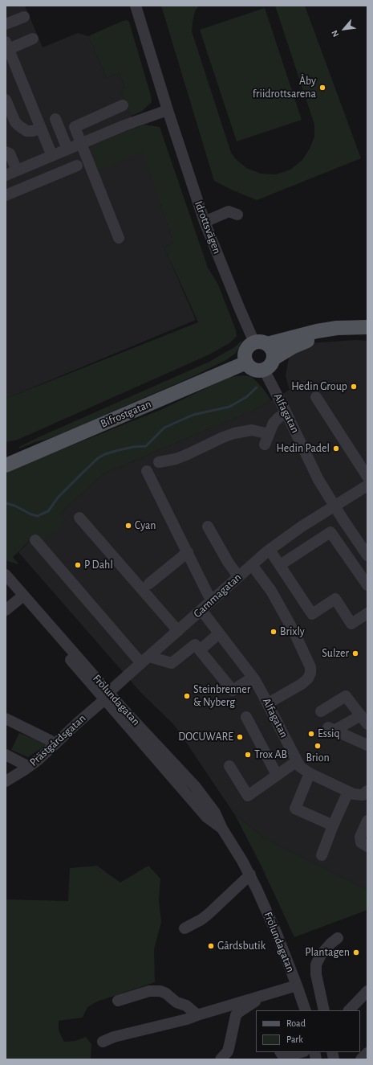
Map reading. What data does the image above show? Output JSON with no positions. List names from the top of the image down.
{
  "streets": {
    "main road": ["Bifrostgatan"],
    "street": [
      "Idrottsvägen",
      "Alfagatan",
      "Gammagatan",
      "Frölundagatan",
      "Prästgårdsgatan"
    ]
  },
  "crossings": [
    ["Idrottsvägen", "Alfagatan"],
    ["Idrottsvägen", "Bifrostgatan"],
    ["Alfagatan", "Bifrostgatan"],
    ["Alfagatan", "Gammagatan"],
    ["Gammagatan", "Frölundagatan"],
    ["Gammagatan", "Prästgårdsgatan"],
    ["Frölundagatan", "Prästgårdsgatan"]
  ],
  "places": [
    "Åby friidrottsarena",
    "Hedin Group",
    "Hedin Padel",
    "Cyan",
    "P Dahl",
    "Brixly",
    "Sulzer",
    "Steinbrenner & Nyberg",
    "Essiq",
    "DOCUWARE",
    "Brion",
    "Trox AB",
    "Gårdsbutik",
    "Plantagen"
  ],
  "legend": ["Road", "Park"],
  "north": "bottom left"
}
